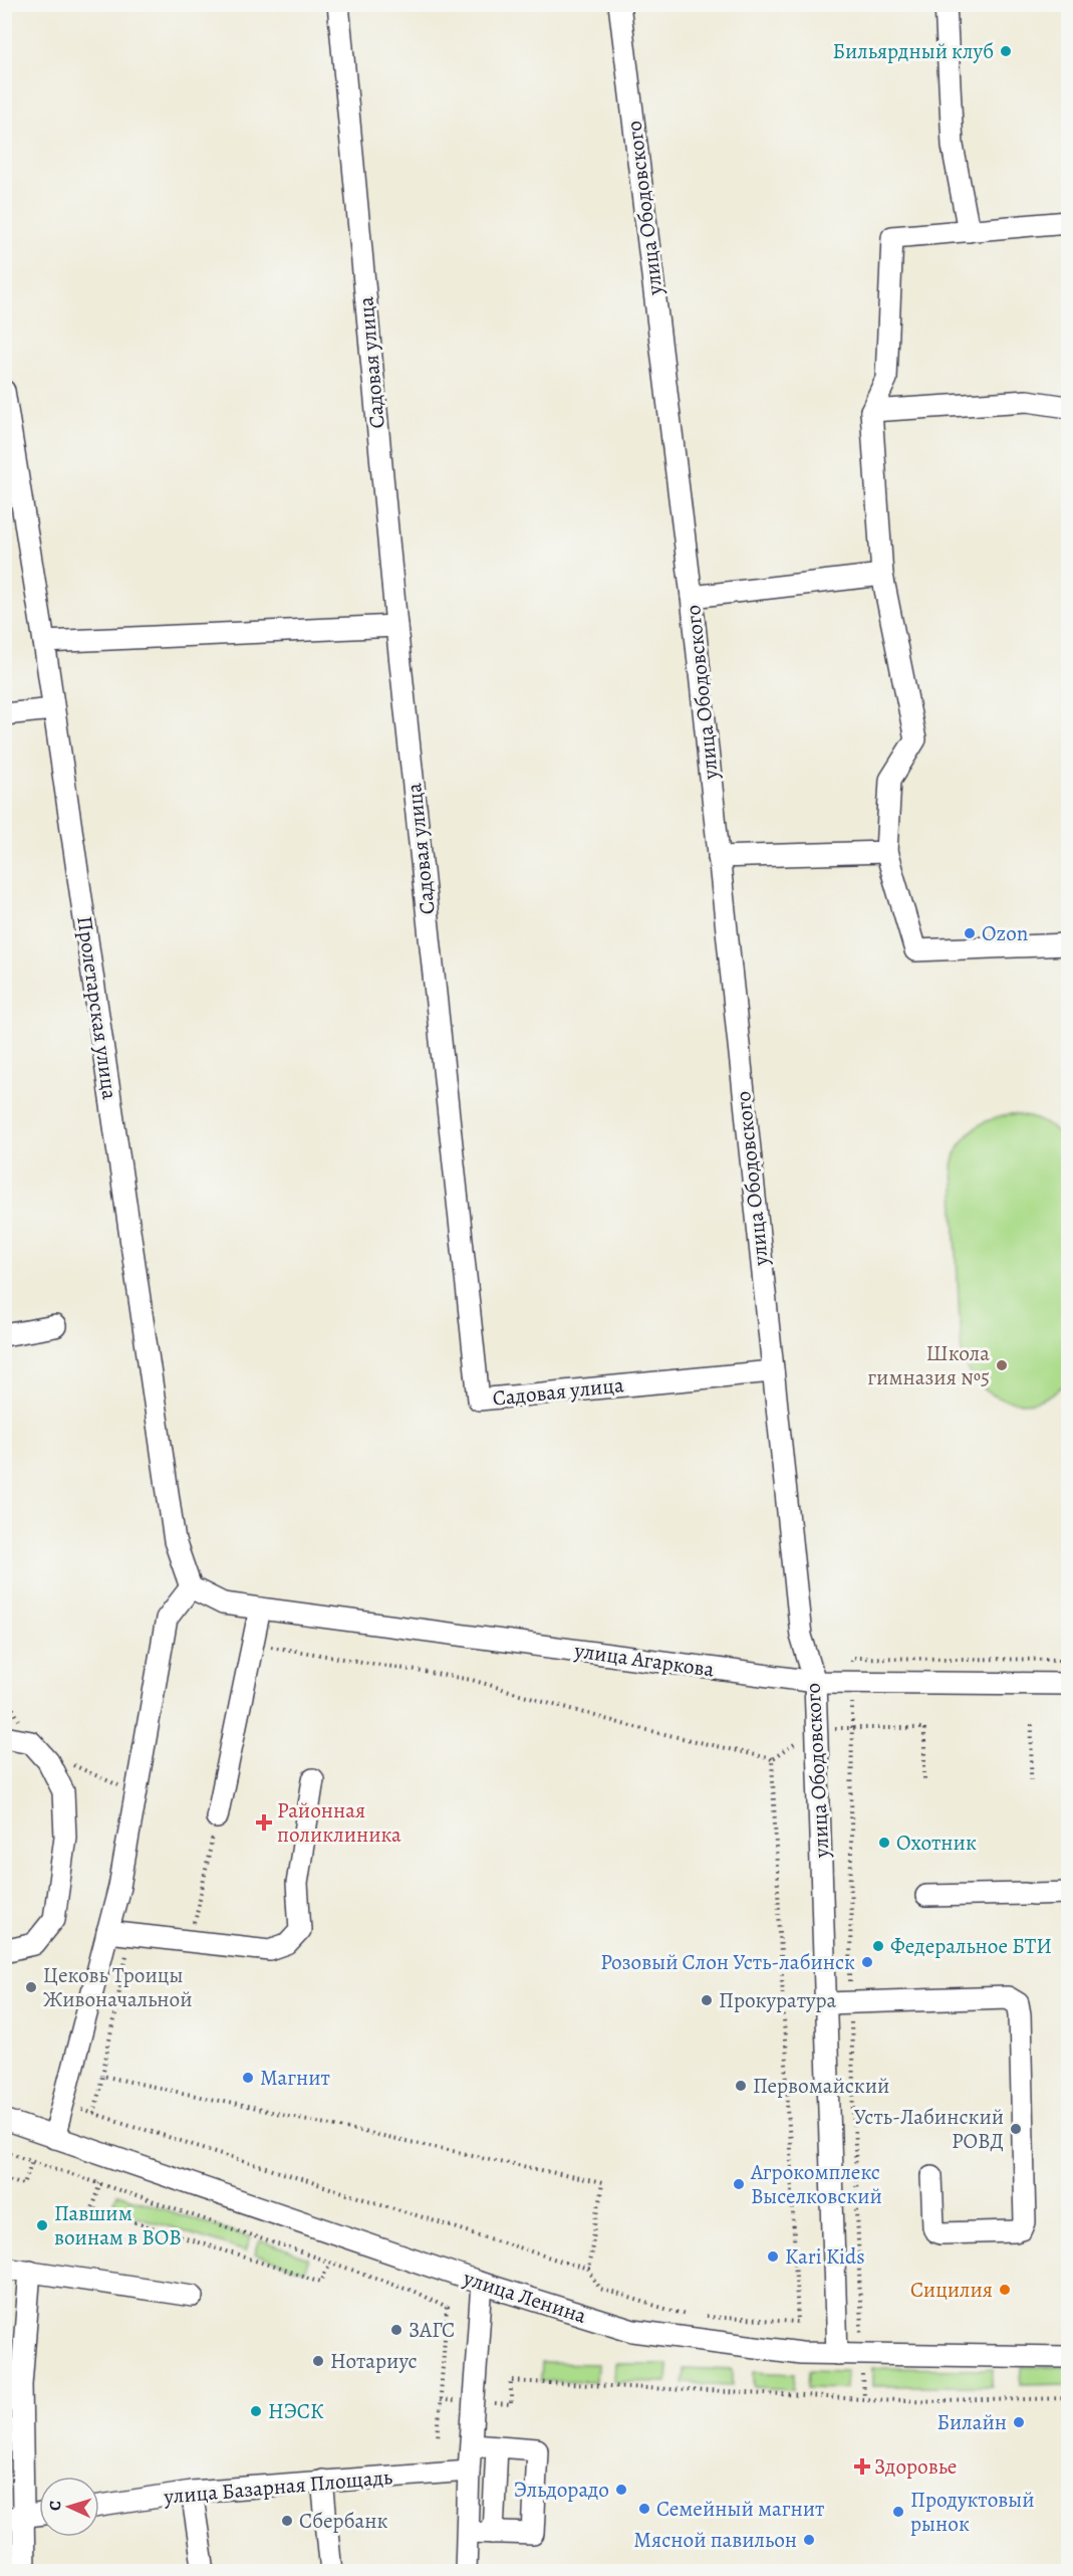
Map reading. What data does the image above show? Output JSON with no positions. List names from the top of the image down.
{
  "streets": {
    "street": [
      "улица Ободовского",
      "Садовая улица",
      "Пролетарская улица",
      "улица Агаркова",
      "улица Ленина",
      "улица Базарная Площадь"
    ]
  },
  "crossings": [
    ["улица Ободовского", "Садовая улица"],
    ["улица Ободовского", "улица Агаркова"],
    ["улица Ободовского", "улица Ленина"],
    ["Пролетарская улица", "улица Агаркова"]
  ],
  "places": {
    "other": [
      "Бильярдный клуб",
      "Ozon",
      "Школа гимназия №5",
      "Охотник",
      "Федеральное БТИ",
      "Розовый Слон Усть-лабинск",
      "Цековь Троицы Живоначальной",
      "Прокуратура",
      "Магнит",
      "Первомайский",
      "Усть-Лабинский РОВД",
      "Агрокомплекс Выселковский",
      "Павшим воинам в ВОВ",
      "Kari Kids",
      "Сицилия",
      "ЗАГС",
      "Нотариус",
      "НЭСК",
      "Билайн",
      "Эльдорадо",
      "Семейный магнит",
      "Продуктовый рынок",
      "Сбербанк",
      "Мясной павильон"
    ],
    "health": ["Районная поликлиника", "Здоровье"]
  },
  "north": "left"
}
